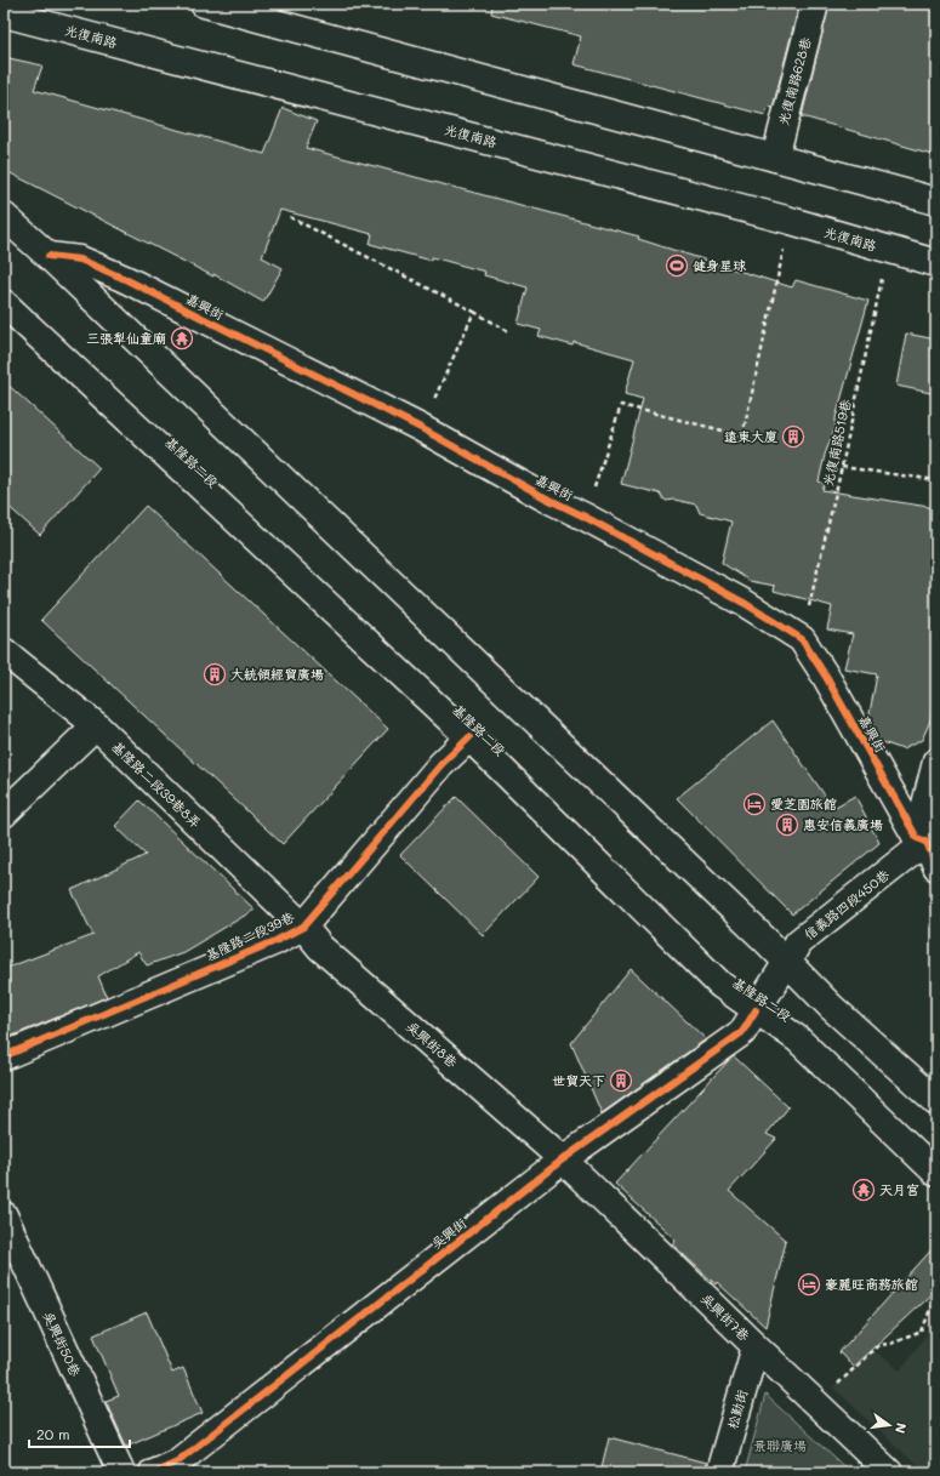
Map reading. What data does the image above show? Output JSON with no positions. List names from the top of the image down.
{
  "streets": {
    "main road": [
      "光復南路",
      "光復南路628巷",
      "嘉興街",
      "基隆路二段",
      "基隆路二段39巷8弄",
      "信義路四段450巷",
      "基隆路二段39巷",
      "吳興街8巷",
      "吳興街",
      "吳興街7巷",
      "吳興街50巷",
      "松勤街"
    ],
    "path": ["光復南路519巷"]
  },
  "crossings": [
    ["光復南路", "光復南路519巷"],
    ["嘉興街", "光復南路519巷"],
    ["嘉興街", "信義路四段450巷"],
    ["基隆路二段", "信義路四段450巷"],
    ["基隆路二段", "基隆路二段39巷"],
    ["基隆路二段", "吳興街"],
    ["基隆路二段39巷8弄", "基隆路二段39巷"],
    ["基隆路二段39巷8弄", "吳興街8巷"],
    ["信義路四段450巷", "吳興街"],
    ["基隆路二段39巷", "吳興街8巷"],
    ["吳興街8巷", "吳興街"],
    ["吳興街8巷", "吳興街7巷"],
    ["吳興街", "吳興街7巷"],
    ["吳興街7巷", "松勤街"]
  ],
  "parks": ["景聯廣場"],
  "places": {
    "sports": ["健身星球"],
    "temple": ["三張犁仙童廟", "天月宮"],
    "building": [
      "遠東大廈",
      "大統領經貿廣場",
      "惠安信義廣場",
      "世貿天下"
    ],
    "hotel": ["愛芝園旅館", "豪麗旺商務旅館"]
  },
  "scale_bar": "20 m",
  "north": "right"
}
